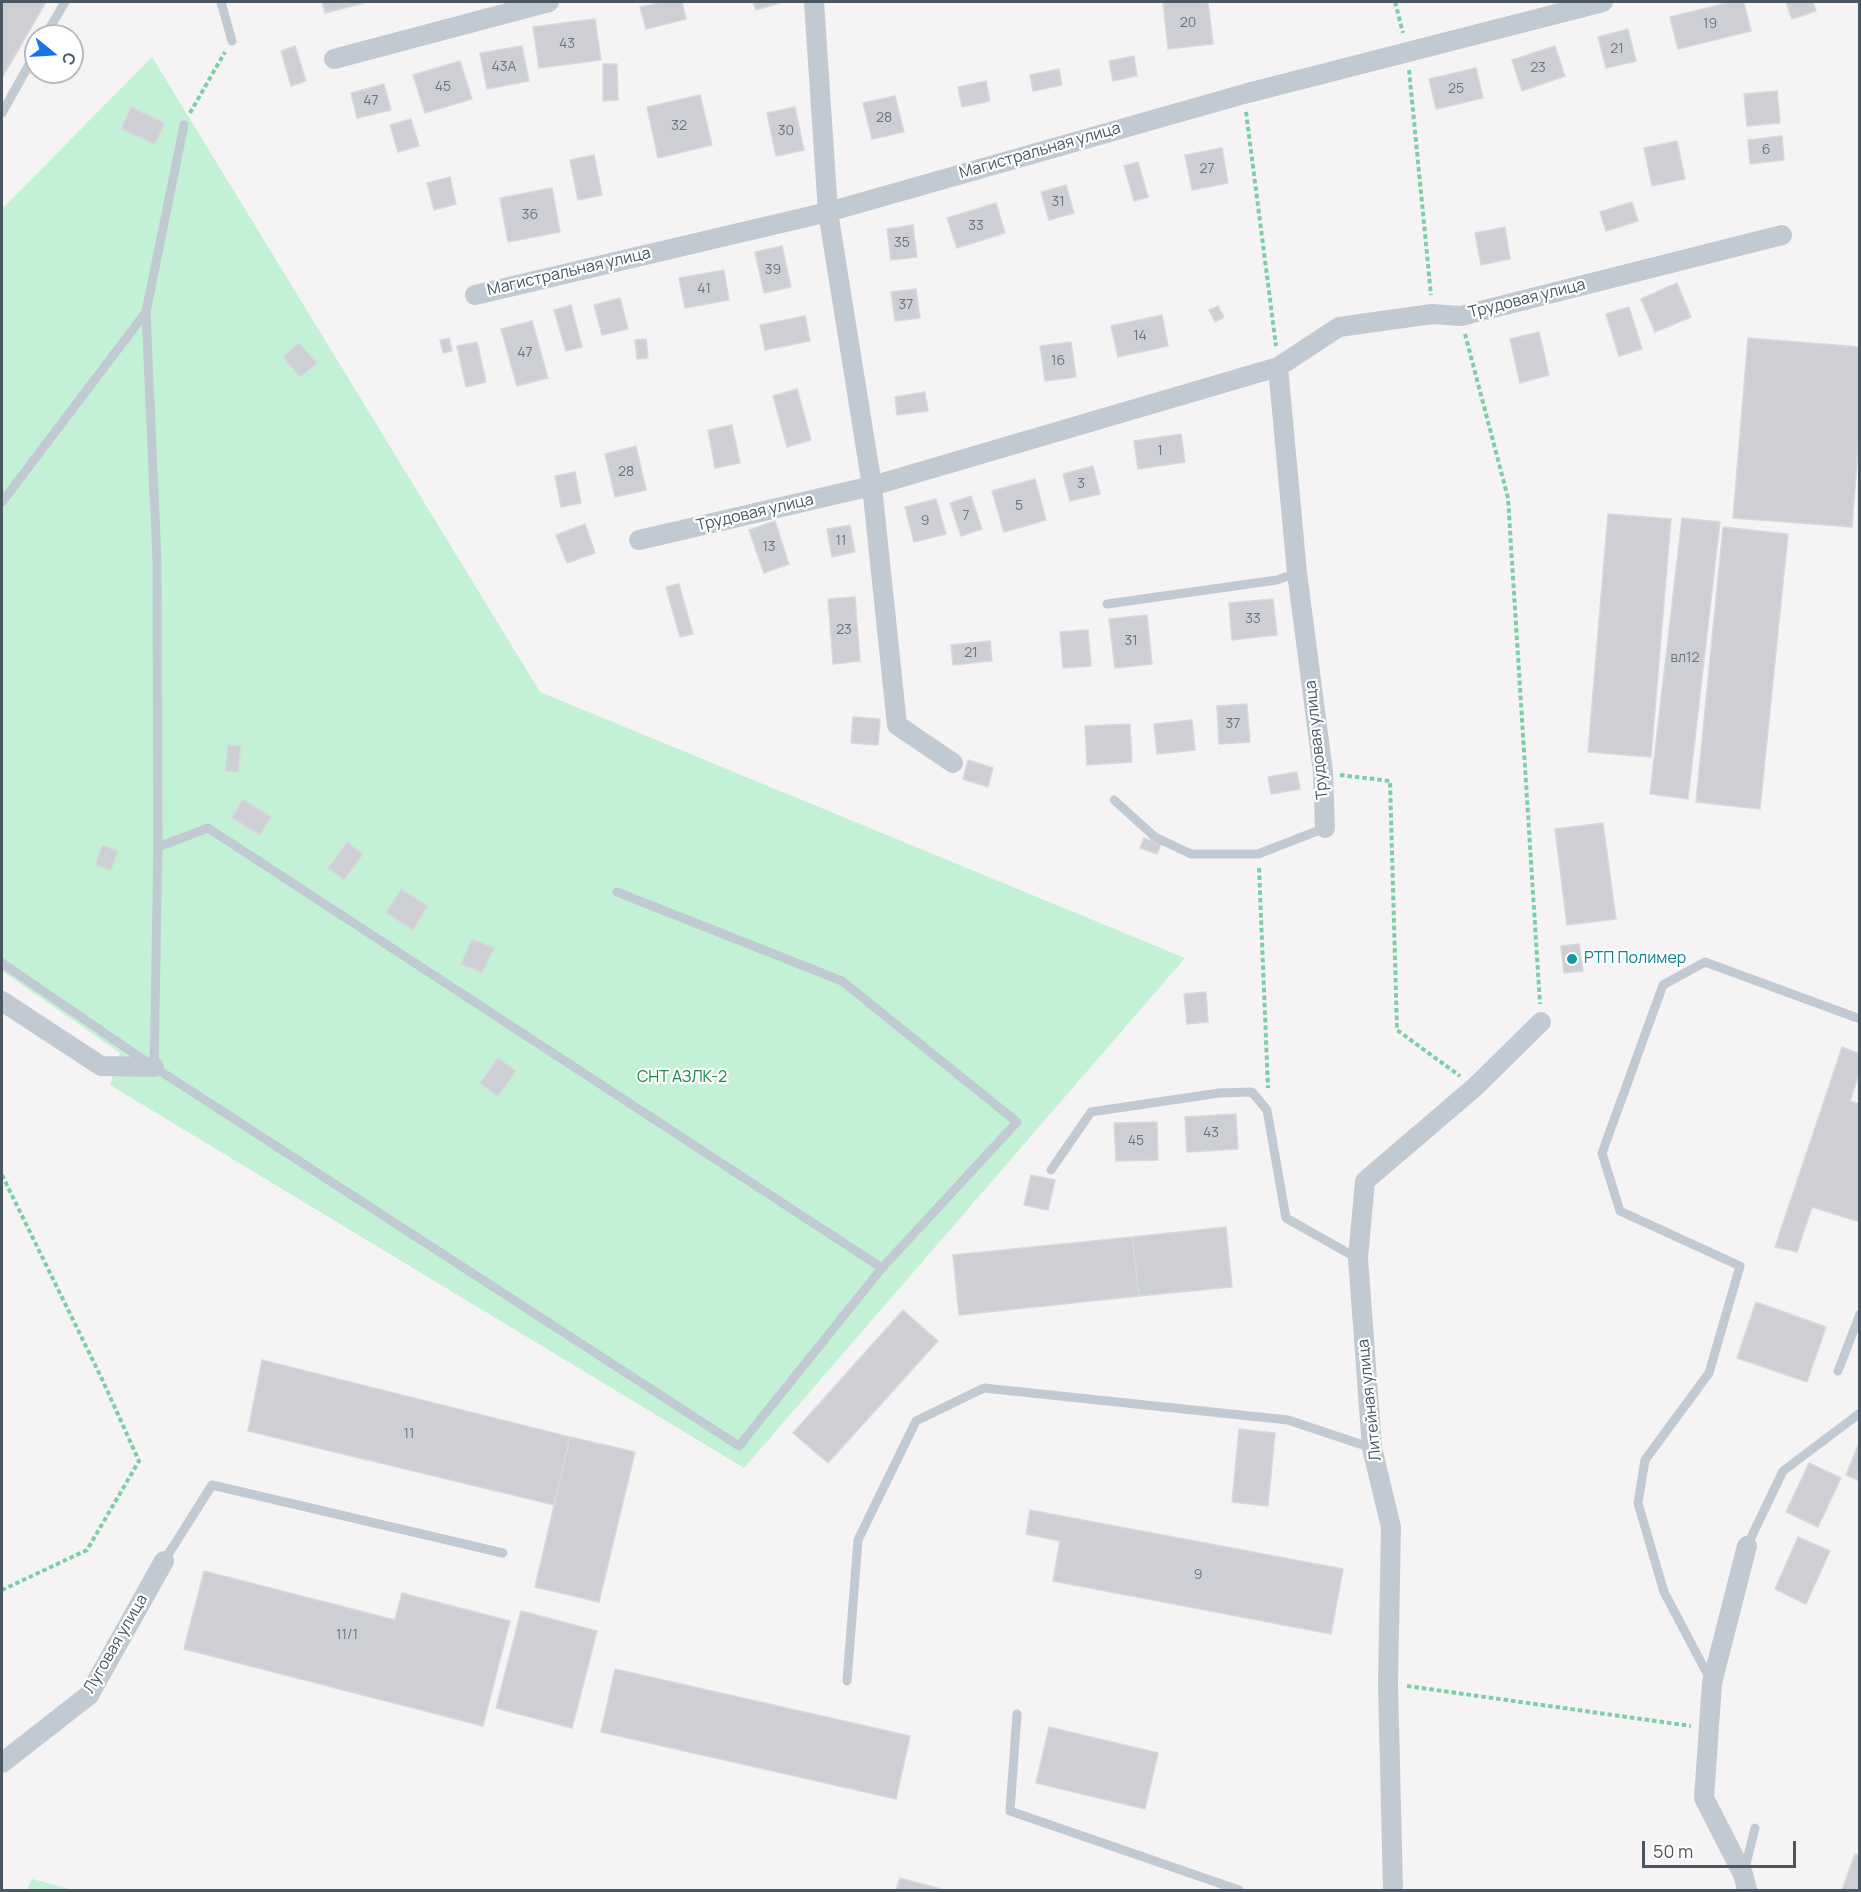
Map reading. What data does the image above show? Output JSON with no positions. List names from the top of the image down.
{
  "streets": {
    "street": [
      "Магистральная улица",
      "Трудовая улица",
      "Литейная улица",
      "Луговая улица"
    ]
  },
  "parks": ["СНТ АЗЛК-2"],
  "places": ["РТП Полимер"],
  "house_numbers": [
    "20",
    "19",
    "43",
    "21",
    "43А",
    "23",
    "45",
    "25",
    "47",
    "28",
    "32",
    "30",
    "6",
    "27",
    "31",
    "36",
    "33",
    "35",
    "39",
    "41",
    "37",
    "14",
    "47",
    "16",
    "1",
    "28",
    "3",
    "5",
    "7",
    "9",
    "11",
    "13",
    "33",
    "23",
    "31",
    "21",
    "вл12",
    "37",
    "43",
    "45",
    "11",
    "9",
    "11/1"
  ],
  "scale_bar": "50 m",
  "north": "right"
}
